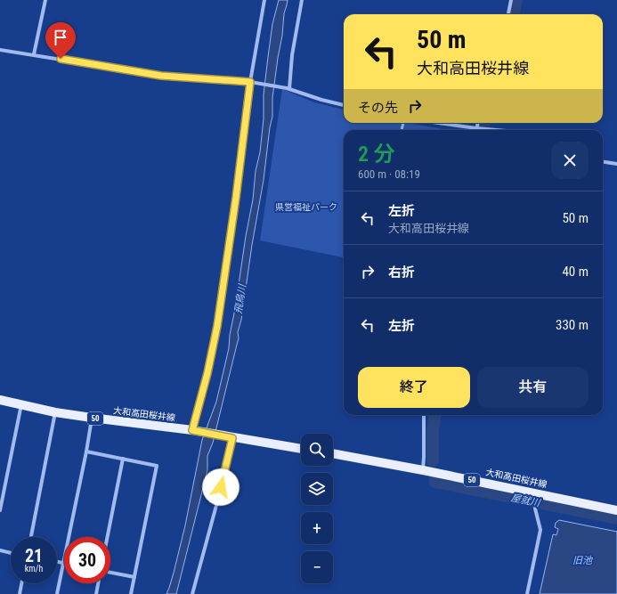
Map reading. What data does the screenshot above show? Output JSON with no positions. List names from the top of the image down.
{
  "streets": {
    "main road": ["大和高田桜井線", "50"]
  },
  "water": ["飛鳥川", "屋就川", "旧池"],
  "parks": ["県営福祉パーク"],
  "page": {
    "turn": ["50 m", "大和高田桜井線"],
    "then": "その先",
    "heading": ["2 分", "600 m · 08:19"],
    "list": [
      {
        "name": "左折",
        "note": "大和高田桜井線",
        "value": "50 m"
      },
      {
        "name": "右折",
        "value": "40 m"
      },
      {
        "name": "左折",
        "value": "330 m"
      }
    ],
    "buttons": ["終了", "共有"],
    "map_buttons": ["+", "−"],
    "speed": "21 km/h",
    "limit": "30"
  }
}
